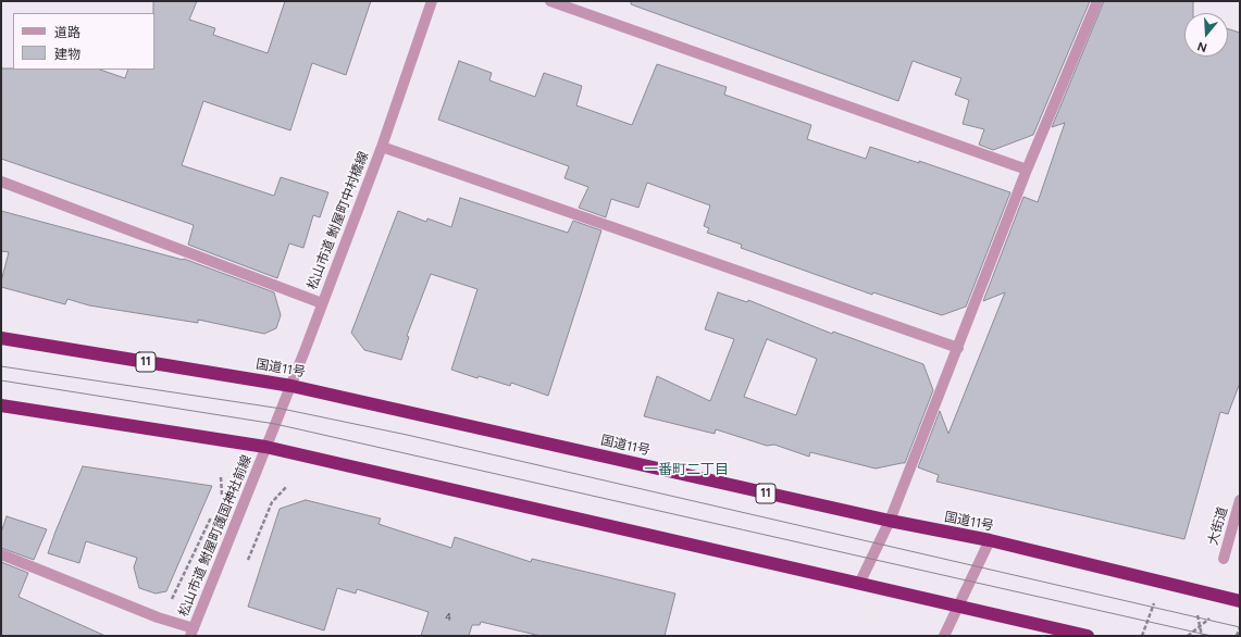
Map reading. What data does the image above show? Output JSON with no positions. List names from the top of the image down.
{
  "streets": {
    "highway": ["11", "国道11号"],
    "street": ["松山市道 鮒屋町中村橋線", "大街道", "松山市道 鮒屋町護国神社前線"]
  },
  "crossings": [
    ["松山市道 鮒屋町中村橋線", "国道11号"],
    ["松山市道 鮒屋町中村橋線", "松山市道 鮒屋町護国神社前線"]
  ],
  "districts": ["一番町二丁目"],
  "house_numbers": ["4"],
  "legend": ["道路", "建物"],
  "north": "bottom"
}
